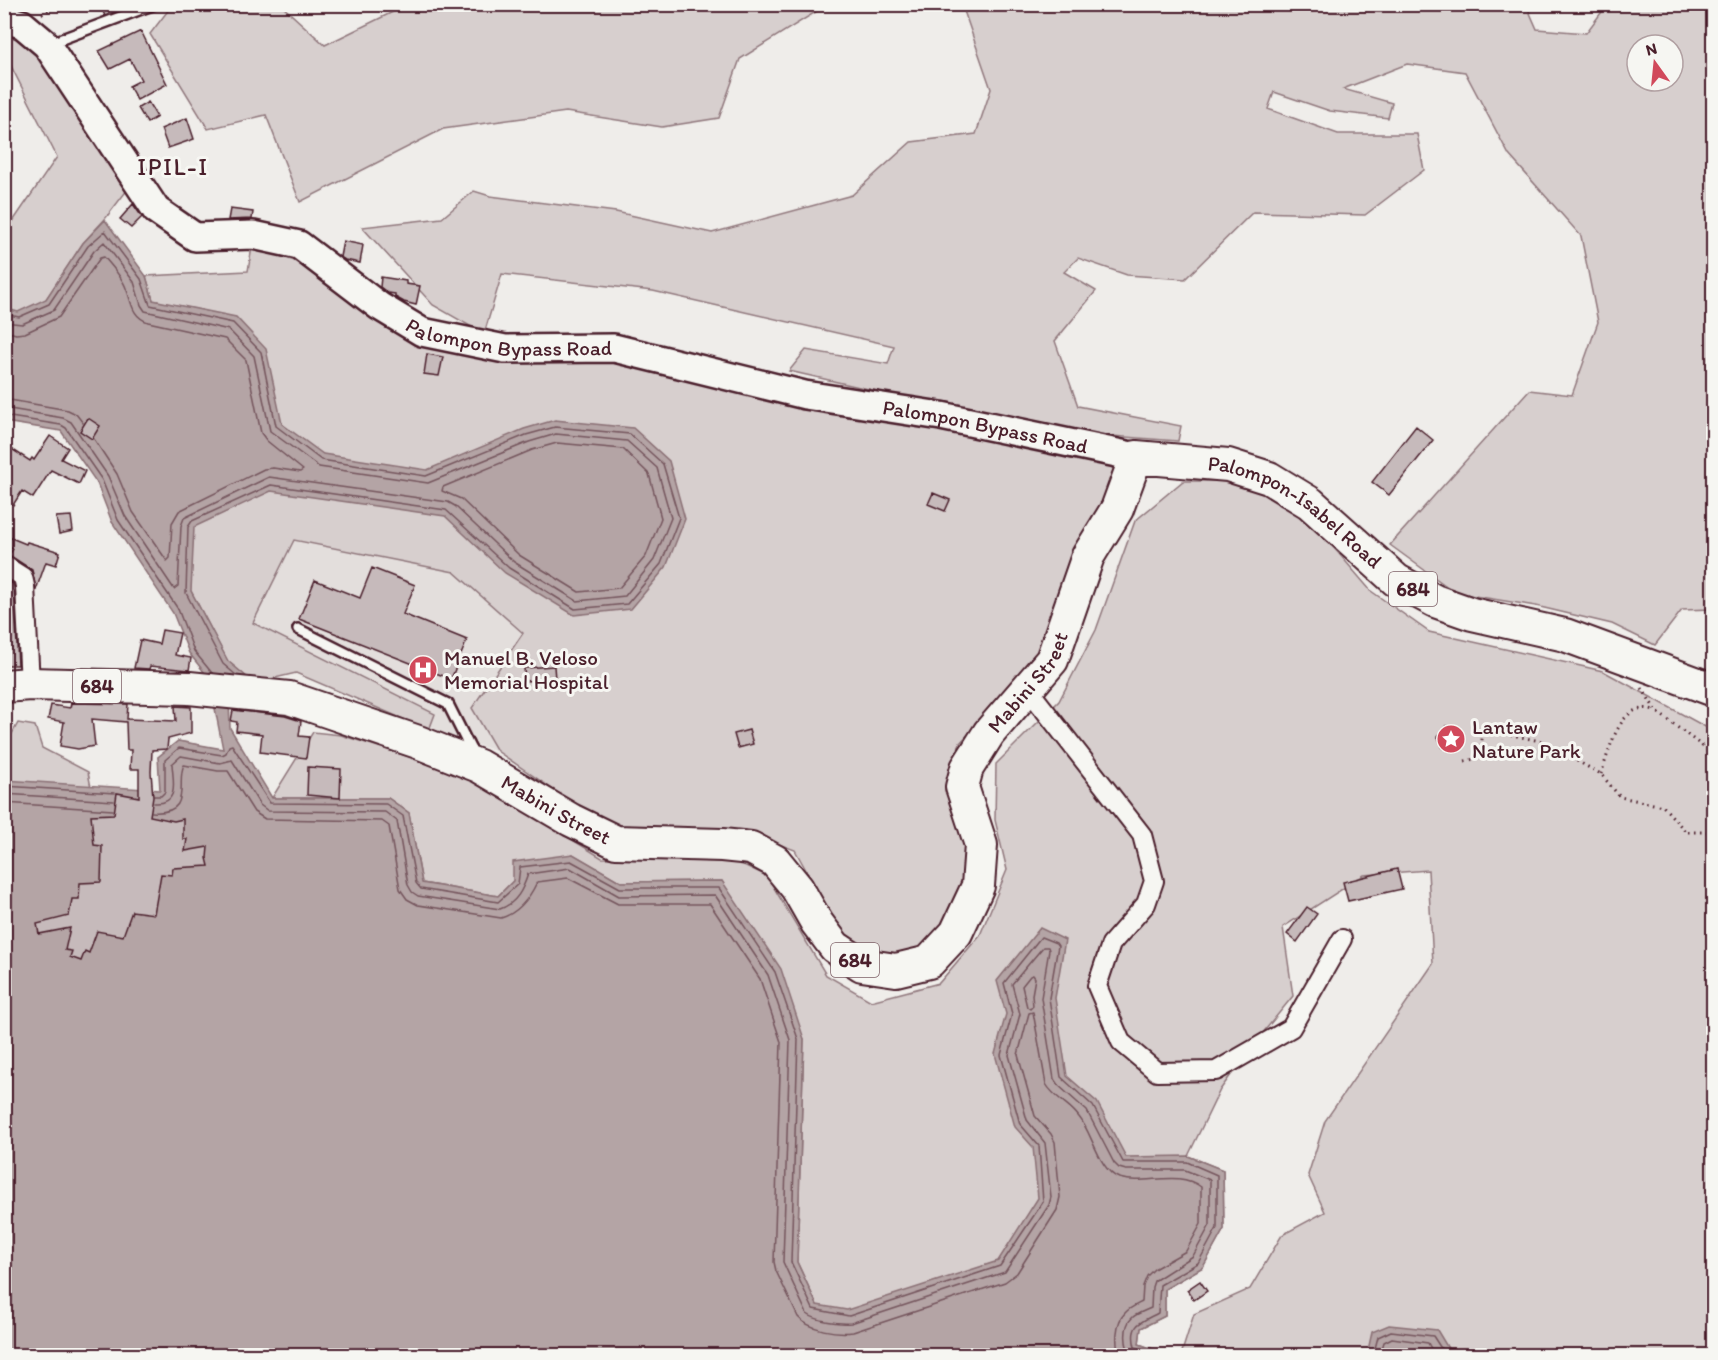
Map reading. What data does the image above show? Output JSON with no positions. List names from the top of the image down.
{
  "streets": {
    "highway": ["Palompon-Isabel Road", "684", "Mabini Street"],
    "main road": ["Palompon Bypass Road"]
  },
  "crossings": [
    ["Palompon Bypass Road", "Palompon-Isabel Road"],
    ["Palompon Bypass Road", "Mabini Street"],
    ["Palompon-Isabel Road", "Mabini Street"]
  ],
  "districts": ["IPIL-I"],
  "places": {
    "hospital": ["Manuel B. Veloso Memorial Hospital"],
    "place": ["Lantaw Nature Park"]
  },
  "north": "top"
}
